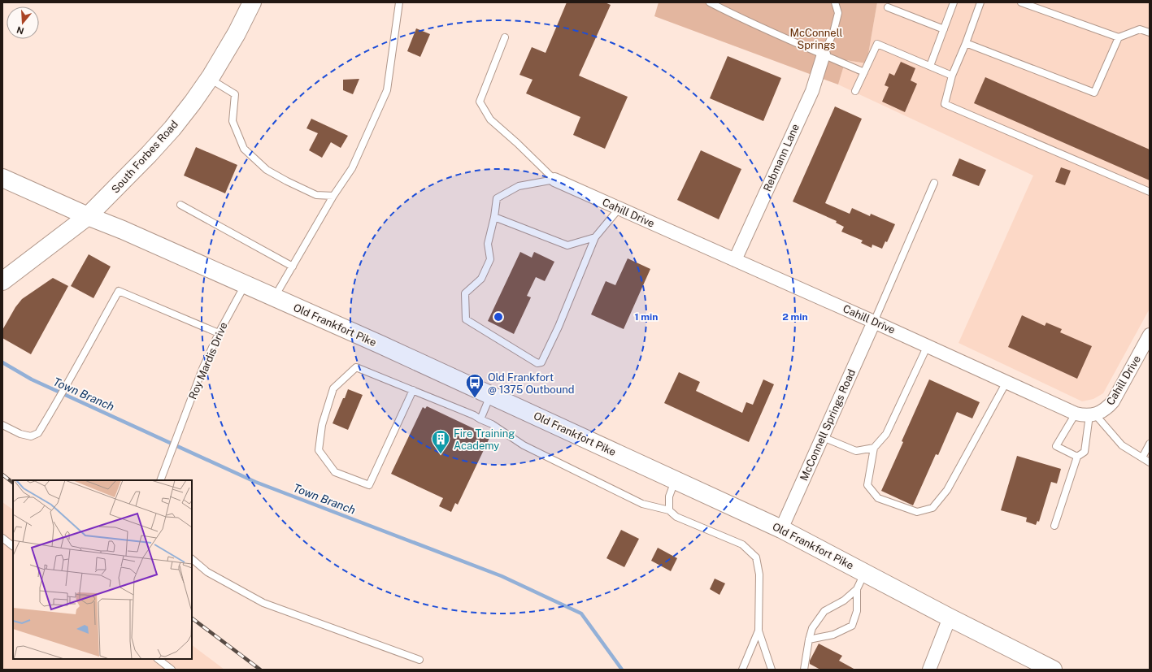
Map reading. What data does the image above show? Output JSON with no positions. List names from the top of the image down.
{
  "streets": {
    "main road": ["South Forbes Road", "Old Frankfort Pike"],
    "street": ["Rebmann Lane", "Cahill Drive", "McConnell Springs Road"],
    "lane": ["Roy Mardis Drive"]
  },
  "crossings": [
    ["South Forbes Road", "Old Frankfort Pike"],
    ["Rebmann Lane", "Cahill Drive"],
    ["Cahill Drive", "McConnell Springs Road"],
    ["Old Frankfort Pike", "Roy Mardis Drive"],
    ["Old Frankfort Pike", "McConnell Springs Road"]
  ],
  "water": ["Town Branch"],
  "parks": ["McConnell Springs"],
  "places": {
    "bus stop": ["Old Frankfort @ 1375 Outbound"],
    "building": ["Fire Training Academy"]
  },
  "north": "bottom",
  "rings": ["1 min", "2 min"]
}
